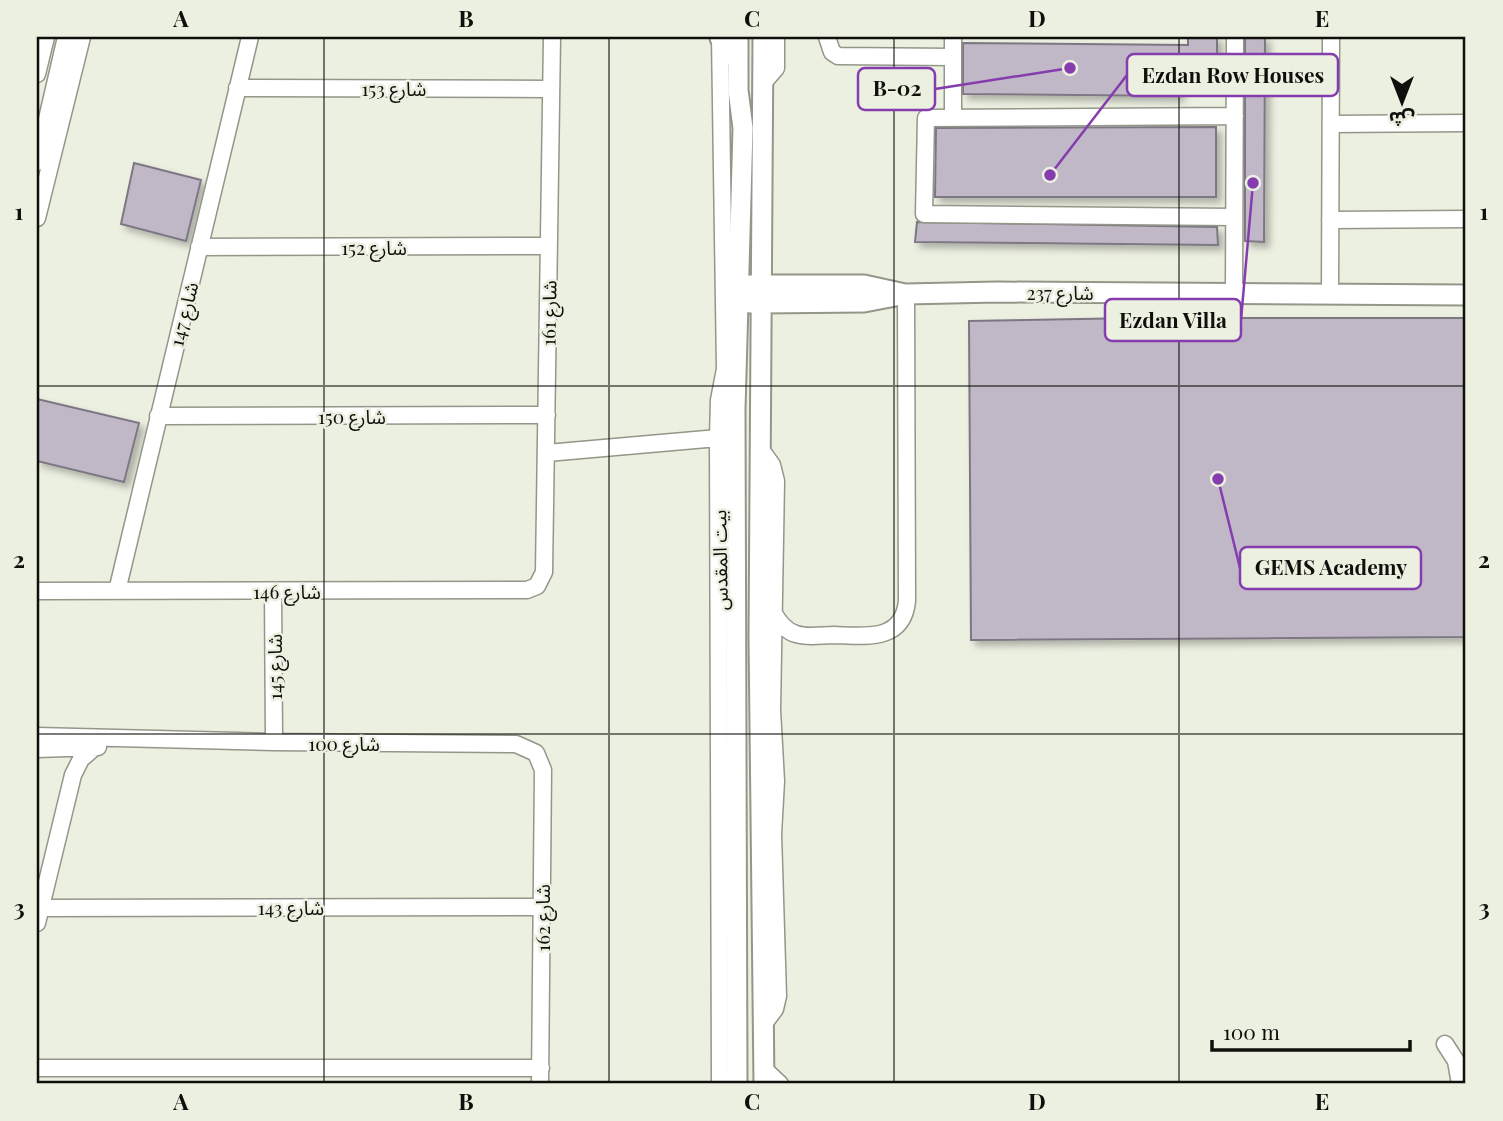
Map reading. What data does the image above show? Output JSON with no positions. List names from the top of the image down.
{
  "streets": {
    "street": [
      "شارع 153",
      "شارع 152",
      "شارع 237",
      "شارع 161",
      "شارع 147",
      "شارع 150",
      "بيت المقدس",
      "شارع 146",
      "شارع 145",
      "شارع 100",
      "شارع 143",
      "شارع 162"
    ]
  },
  "crossings": [
    ["شارع 153", "شارع 161"],
    ["شارع 153", "شارع 147"],
    ["شارع 152", "شارع 161"],
    ["شارع 152", "شارع 147"],
    ["شارع 237", "بيت المقدس"],
    ["شارع 161", "شارع 150"],
    ["شارع 161", "شارع 146"],
    ["شارع 147", "شارع 150"],
    ["شارع 147", "شارع 146"],
    ["شارع 146", "شارع 145"],
    ["شارع 145", "شارع 100"],
    ["شارع 100", "شارع 162"],
    ["شارع 143", "شارع 162"]
  ],
  "places": [
    "B-02",
    "Ezdan Row Houses",
    "Ezdan Villa",
    "GEMS Academy"
  ],
  "scale_bar": "100 m",
  "north": "bottom",
  "grid": {
    "columns": [
      "A",
      "B",
      "C",
      "D",
      "E"
    ],
    "rows": ["1", "2", "3"]
  }
}
